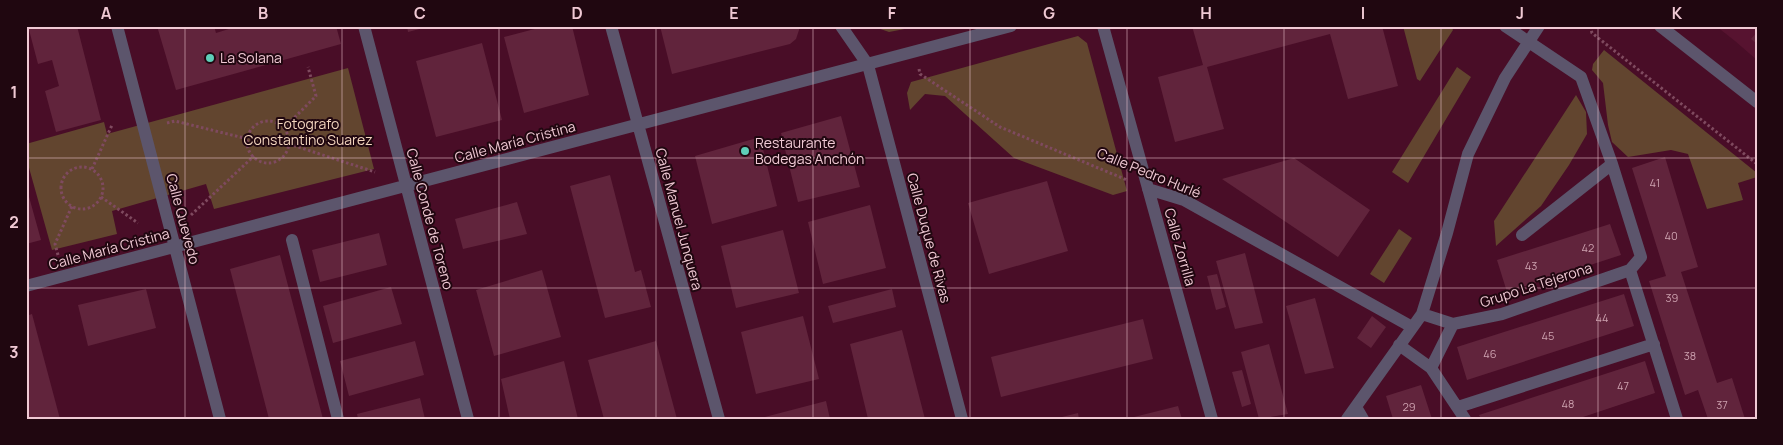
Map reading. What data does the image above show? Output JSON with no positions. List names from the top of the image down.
{
  "streets": {
    "street": [
      "Calle María Cristina",
      "Calle Pedro Hurlé",
      "Calle Quevedo",
      "Calle Conde de Toreno",
      "Calle Manuel Junquera",
      "Calle Duque de Rivas",
      "Calle Zorrilla",
      "Grupo La Tejerona"
    ]
  },
  "crossings": [
    ["Calle María Cristina", "Calle Pedro Hurlé"],
    ["Calle María Cristina", "Calle Quevedo"],
    ["Calle María Cristina", "Calle Conde de Toreno"],
    ["Calle María Cristina", "Calle Manuel Junquera"],
    ["Calle María Cristina", "Calle Duque de Rivas"],
    ["Calle Pedro Hurlé", "Calle Zorrilla"]
  ],
  "parks": ["Fotografo Constantino Suarez"],
  "places": ["La Solana", "Restaurante Bodegas Anchón"],
  "house_numbers": [
    "41",
    "40",
    "42",
    "43",
    "39",
    "44",
    "45",
    "46",
    "38",
    "47",
    "48",
    "37",
    "29"
  ],
  "grid": {
    "columns": [
      "A",
      "B",
      "C",
      "D",
      "E",
      "F",
      "G",
      "H",
      "I",
      "J",
      "K"
    ],
    "rows": ["1", "2", "3"]
  }
}
